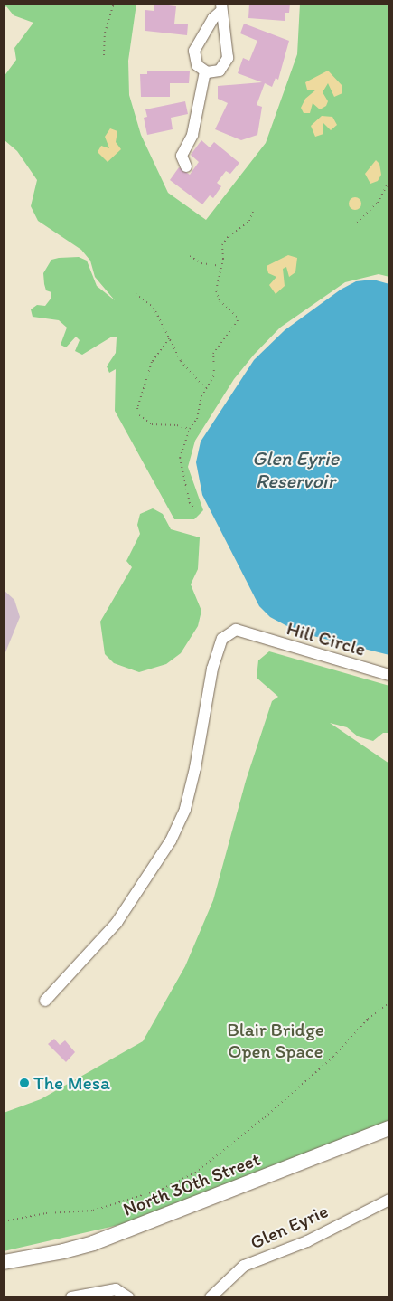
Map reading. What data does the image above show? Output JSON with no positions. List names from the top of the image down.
{
  "streets": {
    "main road": ["North 30th Street"],
    "street": ["Hill Circle", "Glen Eyrie"]
  },
  "water": ["Glen Eyrie Reservoir"],
  "parks": ["Blair Bridge Open Space"],
  "places": ["The Mesa"]
}
